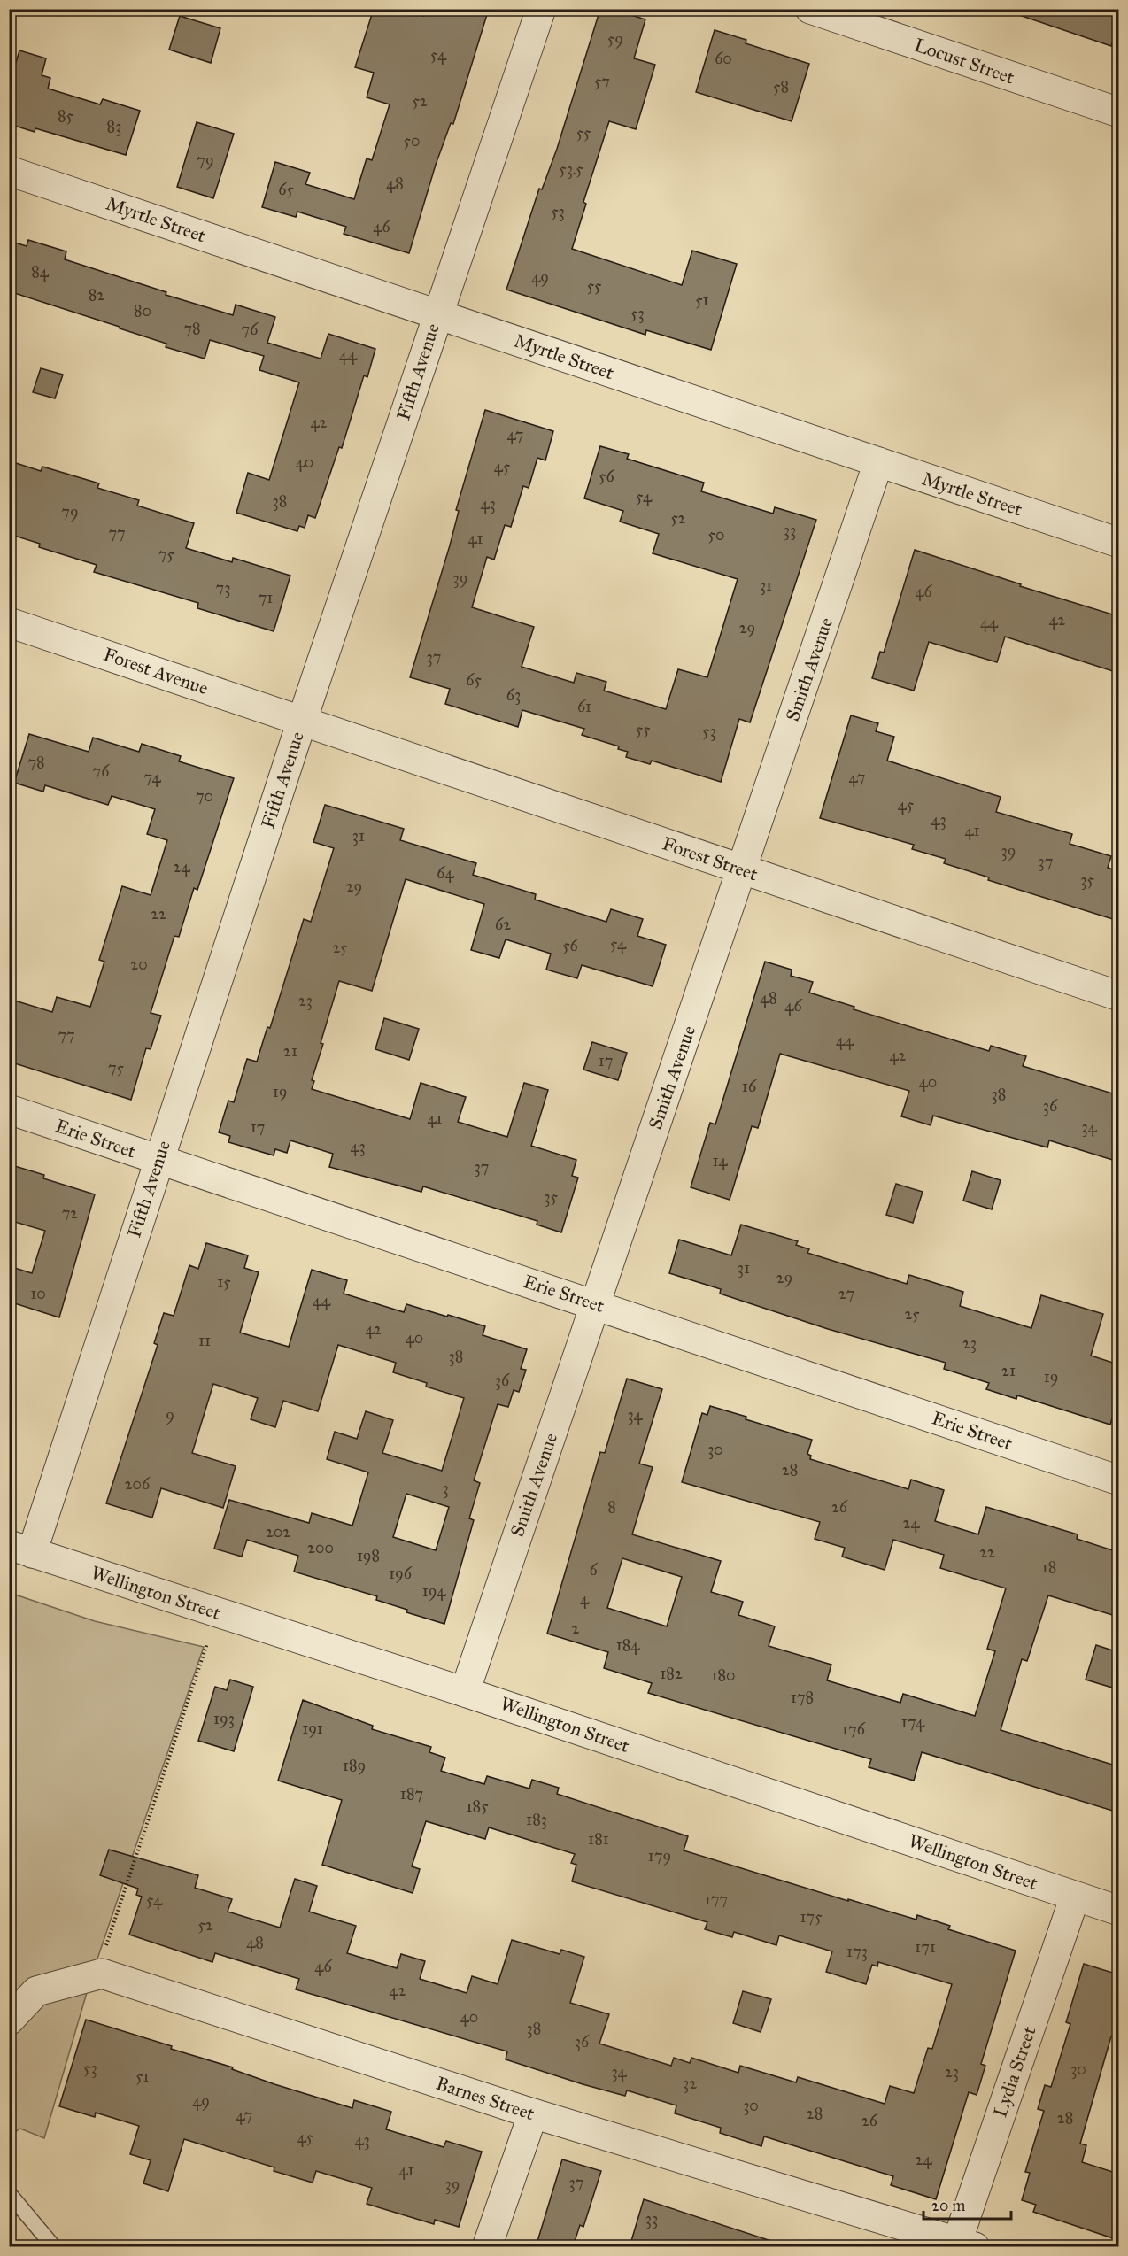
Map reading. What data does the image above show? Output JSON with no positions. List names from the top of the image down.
{
  "streets": {
    "street": [
      "Locust Street",
      "Myrtle Street",
      "Fifth Avenue",
      "Smith Avenue",
      "Forest Avenue",
      "Forest Street",
      "Erie Street",
      "Wellington Street",
      "Lydia Street",
      "Barnes Street"
    ]
  },
  "crossings": [
    ["Myrtle Street", "Fifth Avenue"],
    ["Myrtle Street", "Smith Avenue"],
    ["Fifth Avenue", "Forest Avenue"],
    ["Fifth Avenue", "Forest Street"],
    ["Fifth Avenue", "Erie Street"],
    ["Fifth Avenue", "Wellington Street"],
    ["Smith Avenue", "Forest Street"],
    ["Smith Avenue", "Erie Street"],
    ["Smith Avenue", "Wellington Street"],
    ["Forest Avenue", "Forest Street"],
    ["Wellington Street", "Lydia Street"],
    ["Lydia Street", "Barnes Street"]
  ],
  "house_numbers": [
    "59",
    "54",
    "60",
    "57",
    "58",
    "52",
    "85",
    "83",
    "55",
    "50",
    "79",
    "53.5",
    "48",
    "65",
    "53",
    "46",
    "84",
    "49",
    "55",
    "82",
    "51",
    "80",
    "53",
    "78",
    "76",
    "44",
    "42",
    "47",
    "40",
    "45",
    "56",
    "54",
    "38",
    "43",
    "79",
    "52",
    "33",
    "77",
    "50",
    "41",
    "75",
    "39",
    "31",
    "73",
    "46",
    "71",
    "42",
    "44",
    "29",
    "37",
    "65",
    "63",
    "61",
    "55",
    "53",
    "78",
    "76",
    "74",
    "47",
    "70",
    "45",
    "43",
    "41",
    "31",
    "39",
    "37",
    "24",
    "64",
    "35",
    "29",
    "22",
    "62",
    "54",
    "56",
    "25",
    "20",
    "48",
    "23",
    "46",
    "77",
    "44",
    "21",
    "42",
    "17",
    "75",
    "40",
    "16",
    "19",
    "38",
    "36",
    "41",
    "17",
    "34",
    "43",
    "14",
    "37",
    "35",
    "72",
    "31",
    "29",
    "15",
    "10",
    "27",
    "44",
    "25",
    "42",
    "40",
    "11",
    "23",
    "38",
    "21",
    "19",
    "36",
    "9",
    "34",
    "30",
    "28",
    "206",
    "3",
    "8",
    "26",
    "24",
    "202",
    "200",
    "22",
    "198",
    "18",
    "6",
    "196",
    "194",
    "4",
    "2",
    "184",
    "182",
    "180",
    "178",
    "193",
    "174",
    "191",
    "176",
    "189",
    "187",
    "185",
    "183",
    "181",
    "179",
    "177",
    "54",
    "175",
    "52",
    "48",
    "171",
    "173",
    "46",
    "42",
    "40",
    "38",
    "36",
    "53",
    "30",
    "34",
    "23",
    "51",
    "32",
    "49",
    "30",
    "28",
    "47",
    "28",
    "26",
    "45",
    "43",
    "24",
    "41",
    "37",
    "39",
    "33"
  ],
  "scale_bar": "20 m"
}
